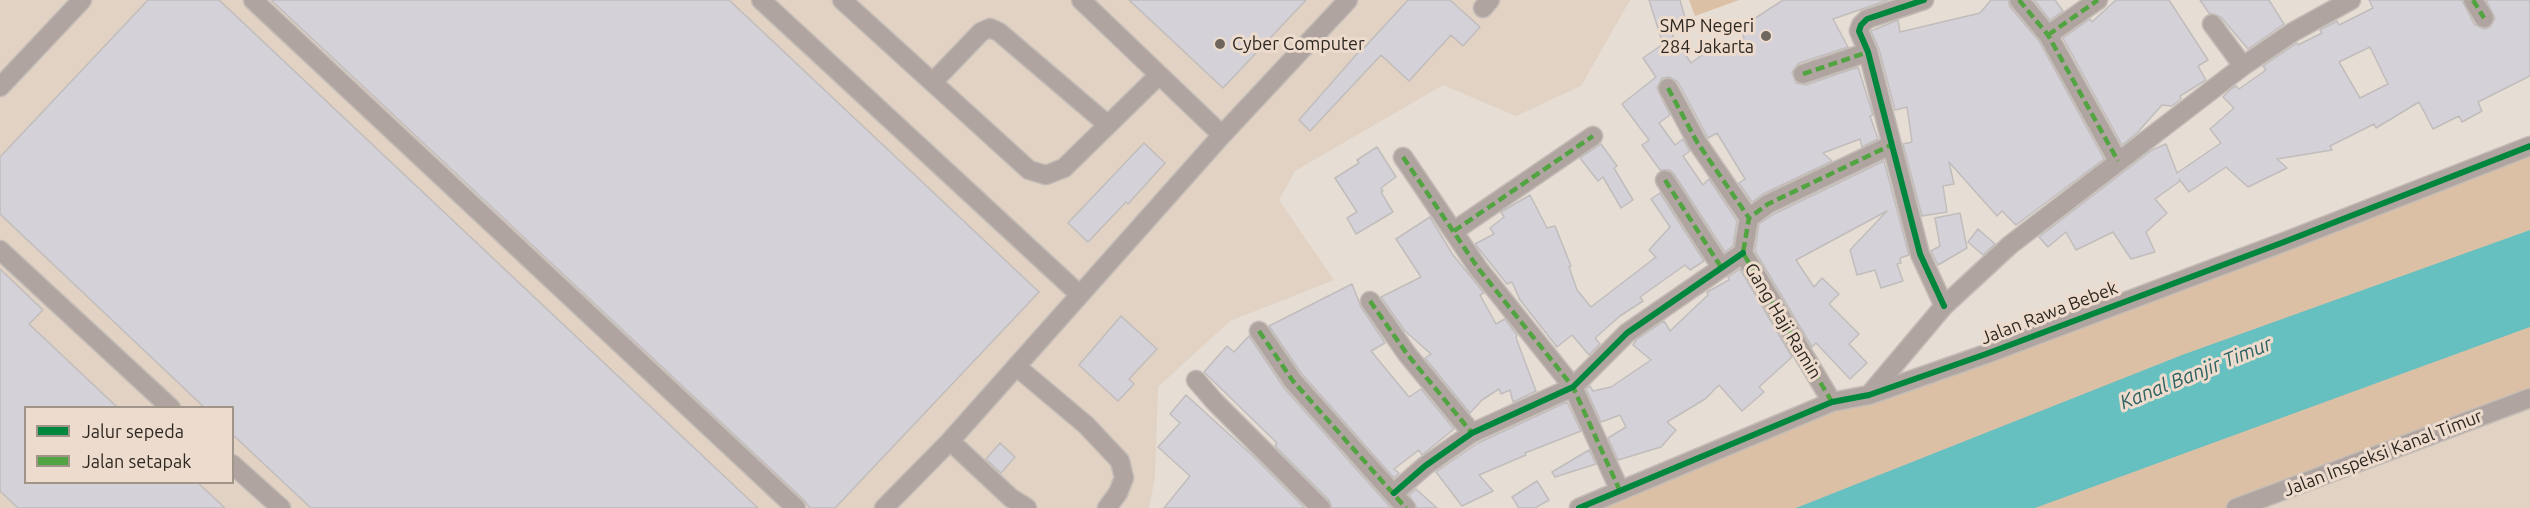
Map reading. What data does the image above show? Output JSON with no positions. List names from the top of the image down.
{
  "streets": {
    "street": ["Jalan Rawa Bebek", "Gang Haji Ramin", "Jalan Inspeksi Kanal Timur"]
  },
  "crossings": [
    ["Jalan Rawa Bebek", "Gang Haji Ramin"]
  ],
  "water": ["Kanal Banjir Timur"],
  "places": ["SMP Negeri 284 Jakarta", "Cyber Computer"],
  "legend": ["Jalur sepeda", "Jalan setapak"]
}
